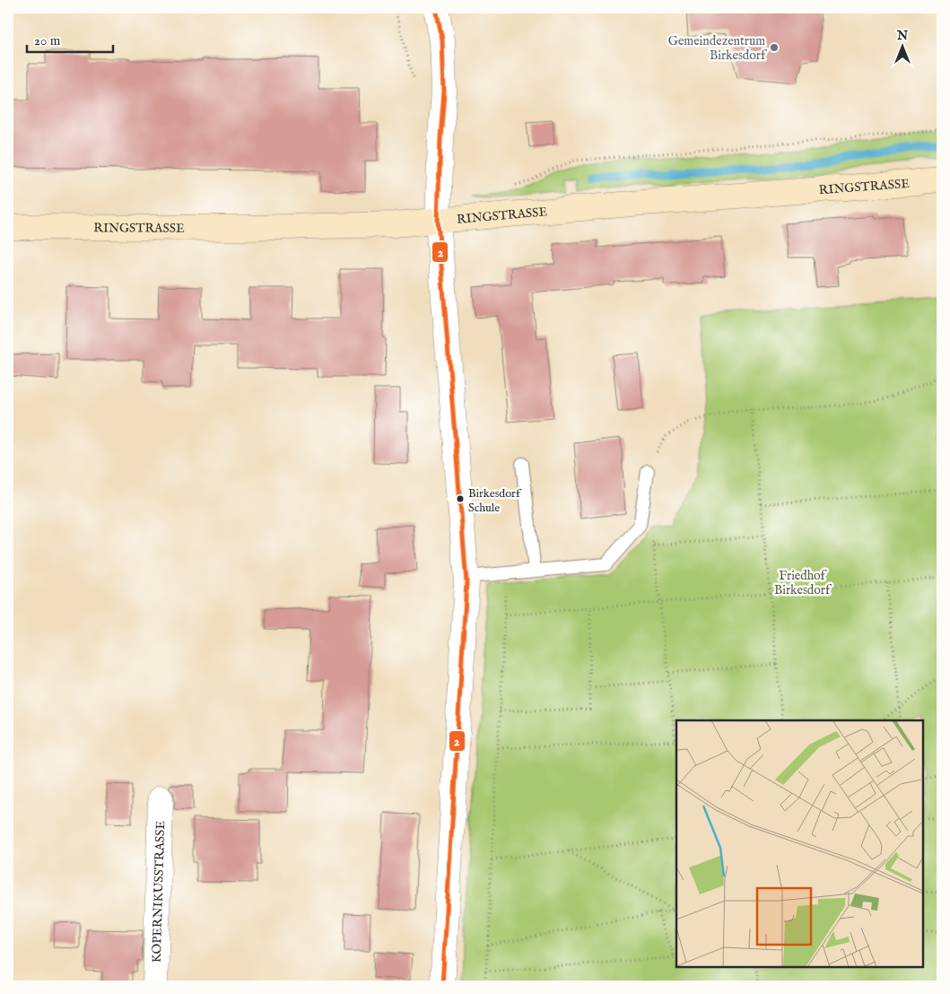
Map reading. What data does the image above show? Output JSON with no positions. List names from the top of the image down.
{
  "streets": {
    "main road": ["RINGSTRASSE"],
    "street": ["KOPERNIKUSSTRASSE"]
  },
  "parks": ["Friedhof Birkesdorf"],
  "places": ["Gemeindezentrum Birkesdorf", "Birkesdorf Schule"],
  "lines": ["transit line 2"],
  "scale_bar": "20 m",
  "north": "top"
}
